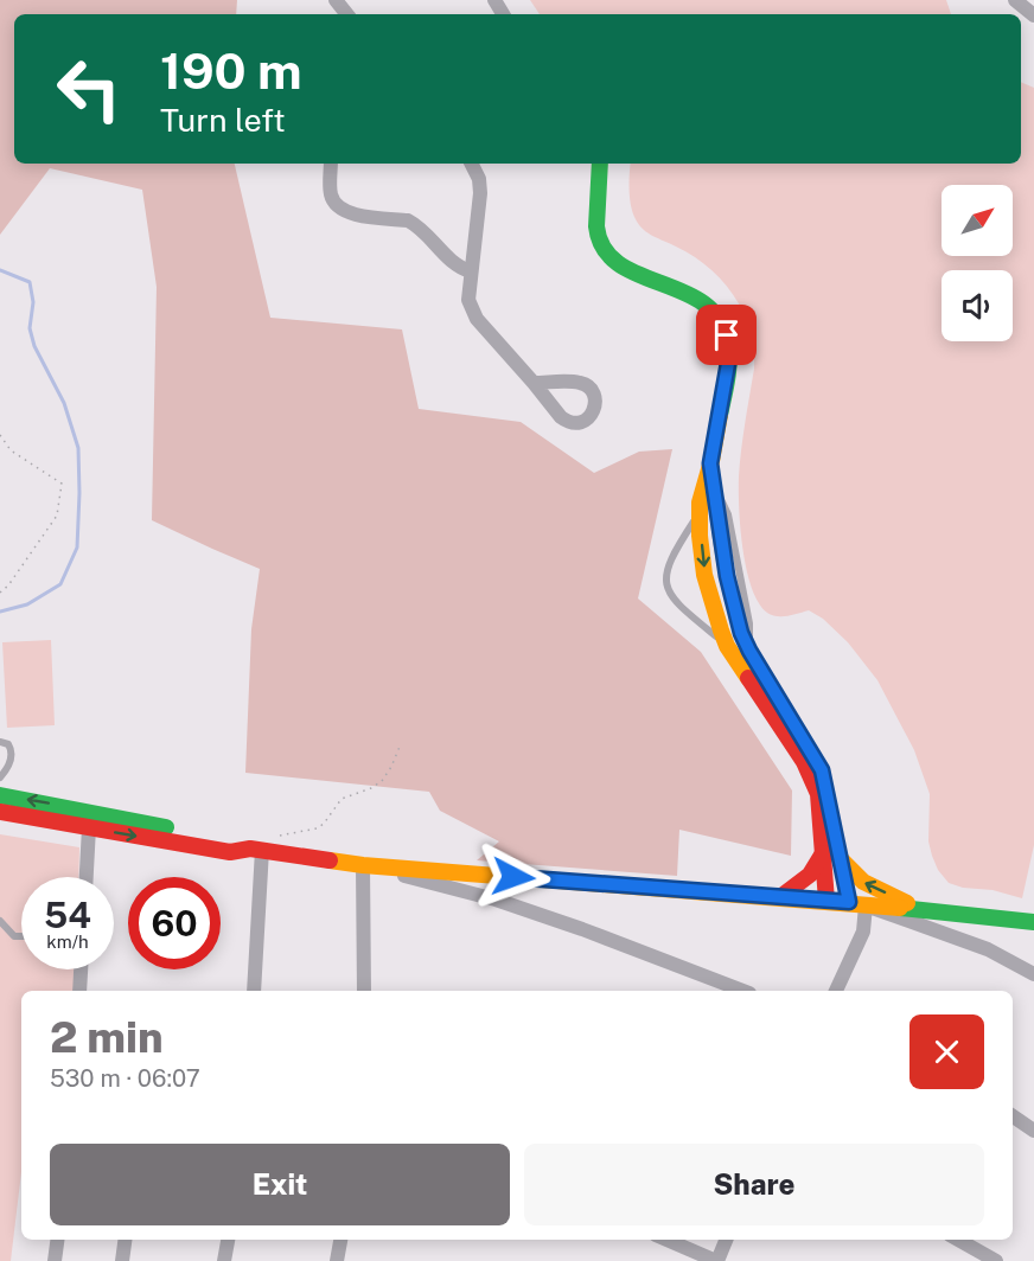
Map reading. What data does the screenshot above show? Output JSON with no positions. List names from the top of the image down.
{
  "north": "top right",
  "page": {
    "turn": ["190 m", "Turn left"],
    "speed": "54 km/h",
    "limit": "60",
    "heading": ["2 min", "530 m · 06:07"],
    "buttons": ["Exit", "Share"]
  }
}
